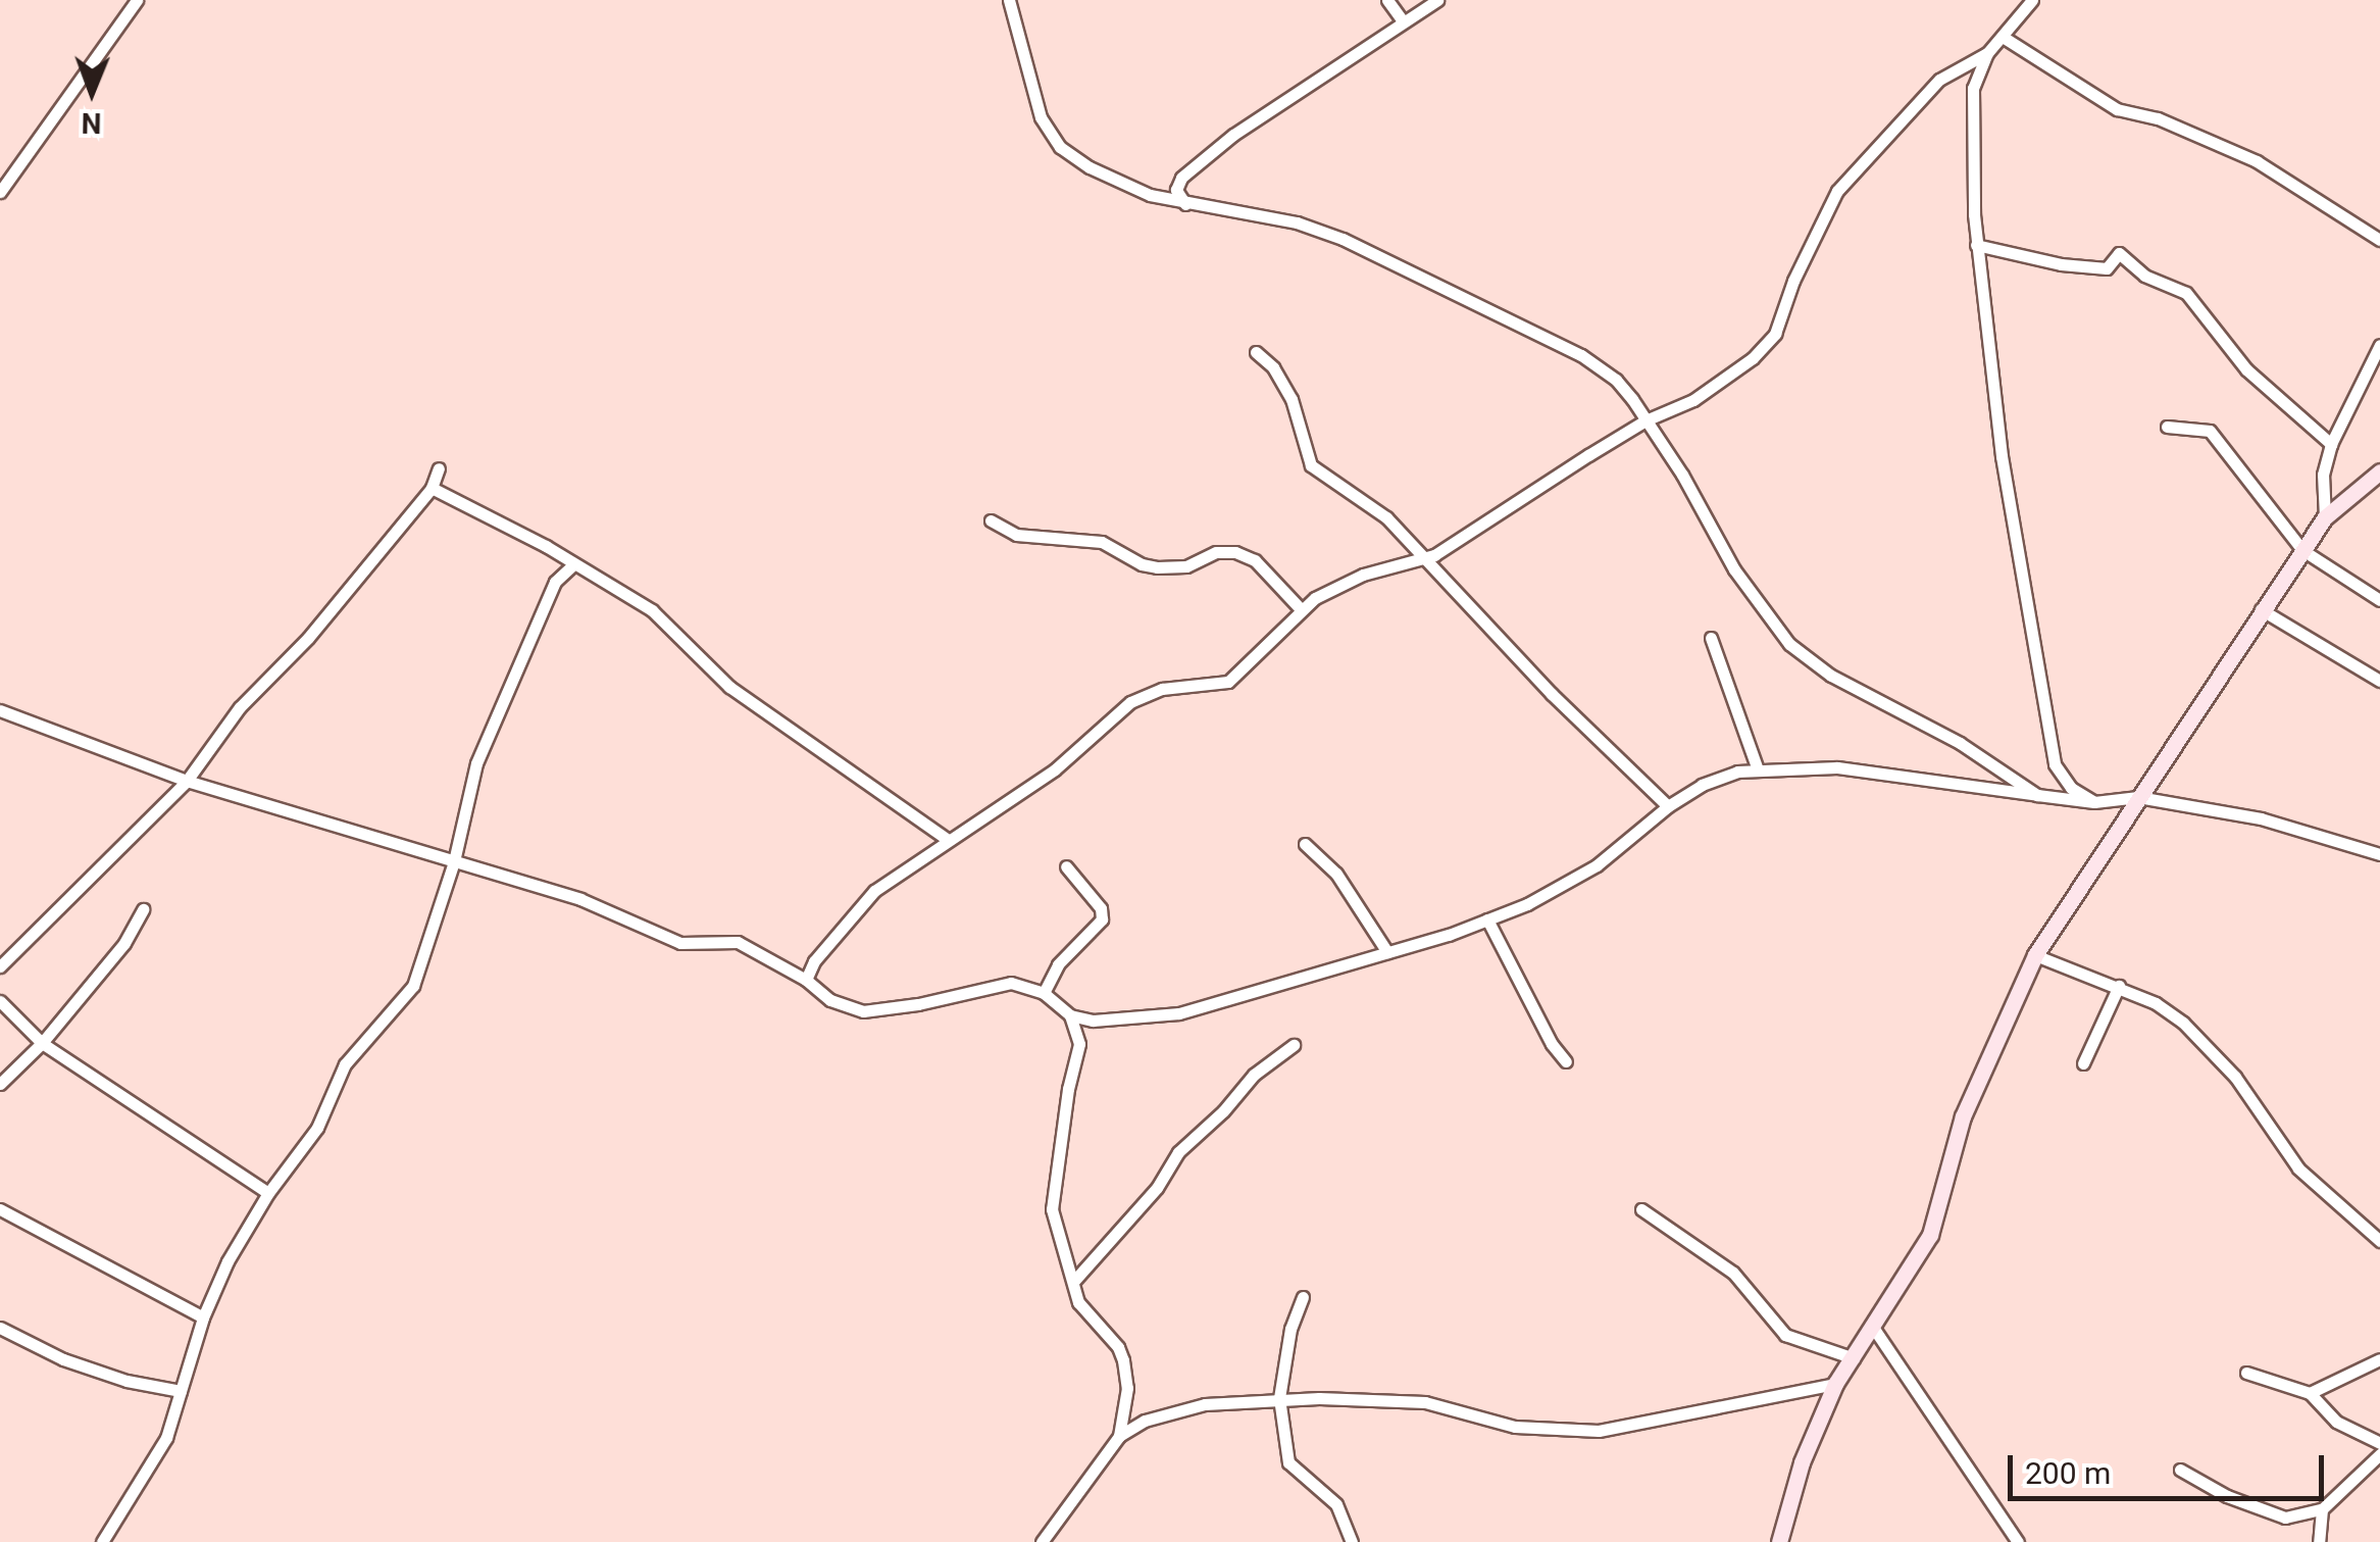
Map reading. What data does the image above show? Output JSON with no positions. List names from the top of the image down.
{
  "scale_bar": "200 m",
  "north": "bottom"
}
